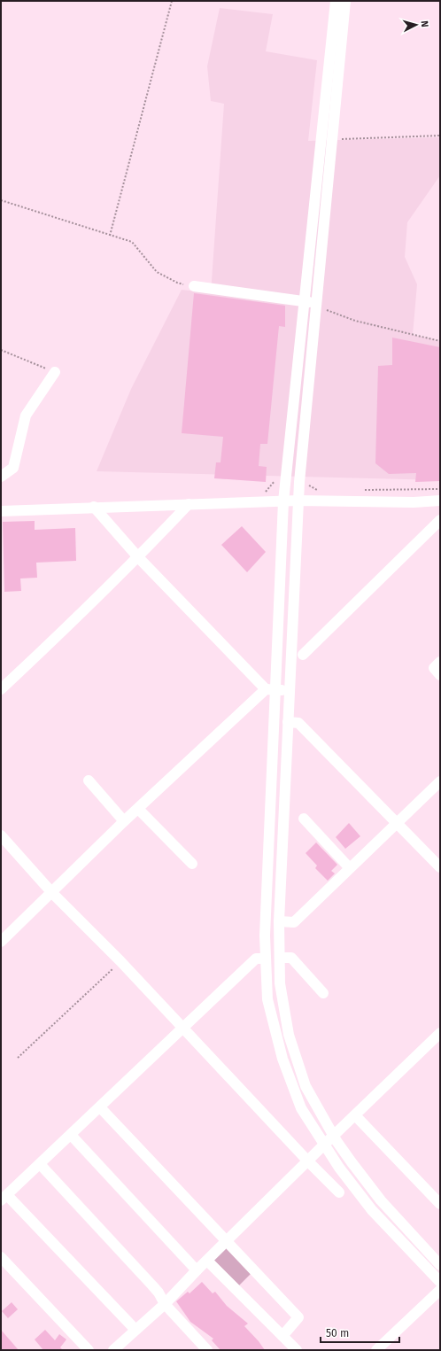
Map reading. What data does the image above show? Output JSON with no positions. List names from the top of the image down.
{
  "scale_bar": "50 m",
  "north": "right"
}
